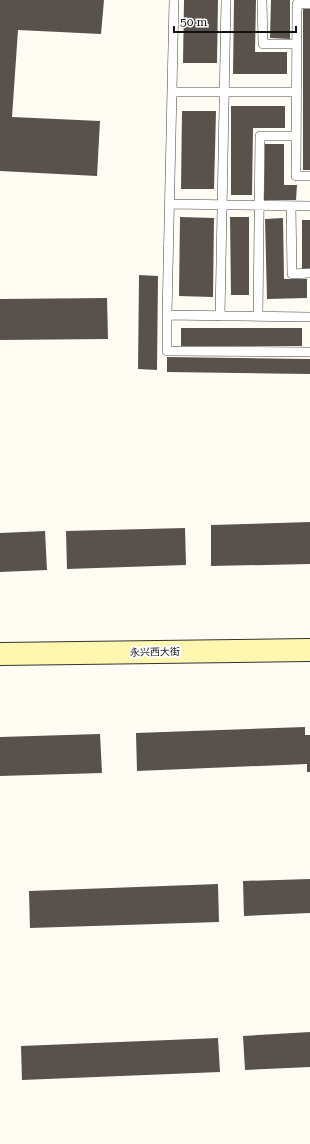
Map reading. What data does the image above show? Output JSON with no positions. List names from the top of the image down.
{
  "streets": {
    "main road": ["永兴西大街"]
  },
  "scale_bar": "50 m"
}
